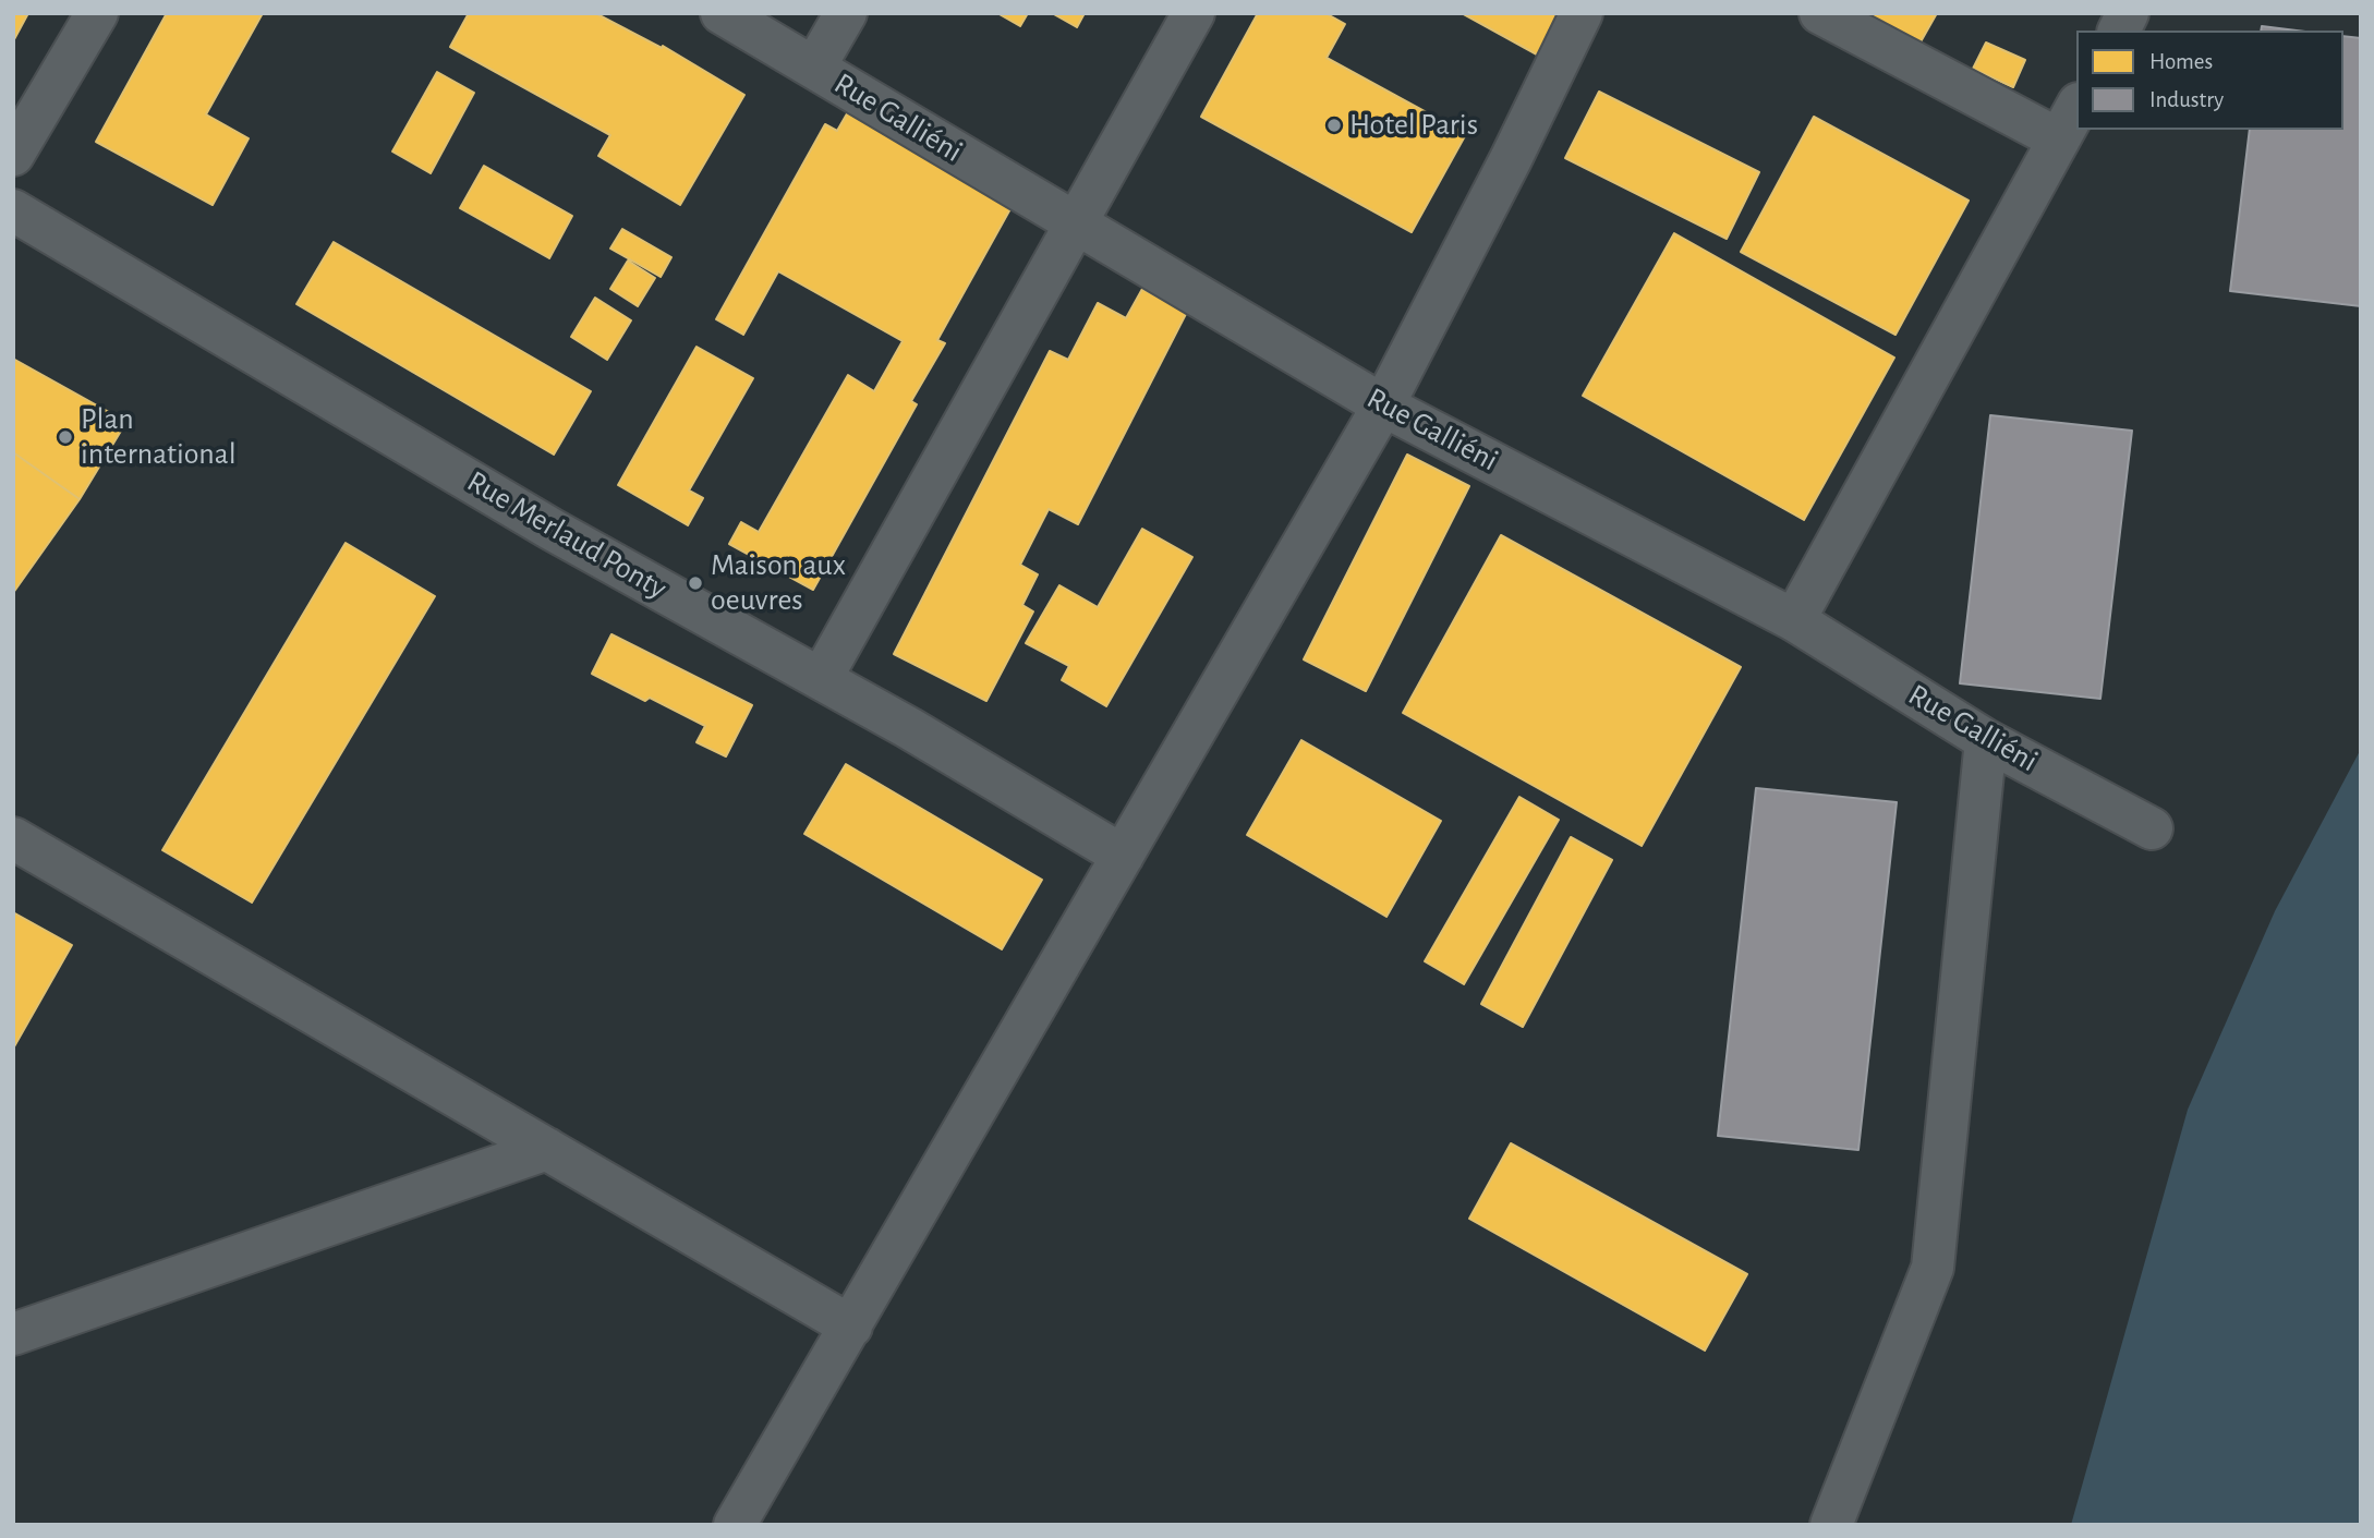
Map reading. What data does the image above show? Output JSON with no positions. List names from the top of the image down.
{
  "streets": {
    "street": ["Rue Galliéni", "Rue Merlaud Ponty"]
  },
  "places": ["Hotel Paris", "Plan international", "Maison aux oeuvres"],
  "legend": ["Homes", "Industry"]
}
